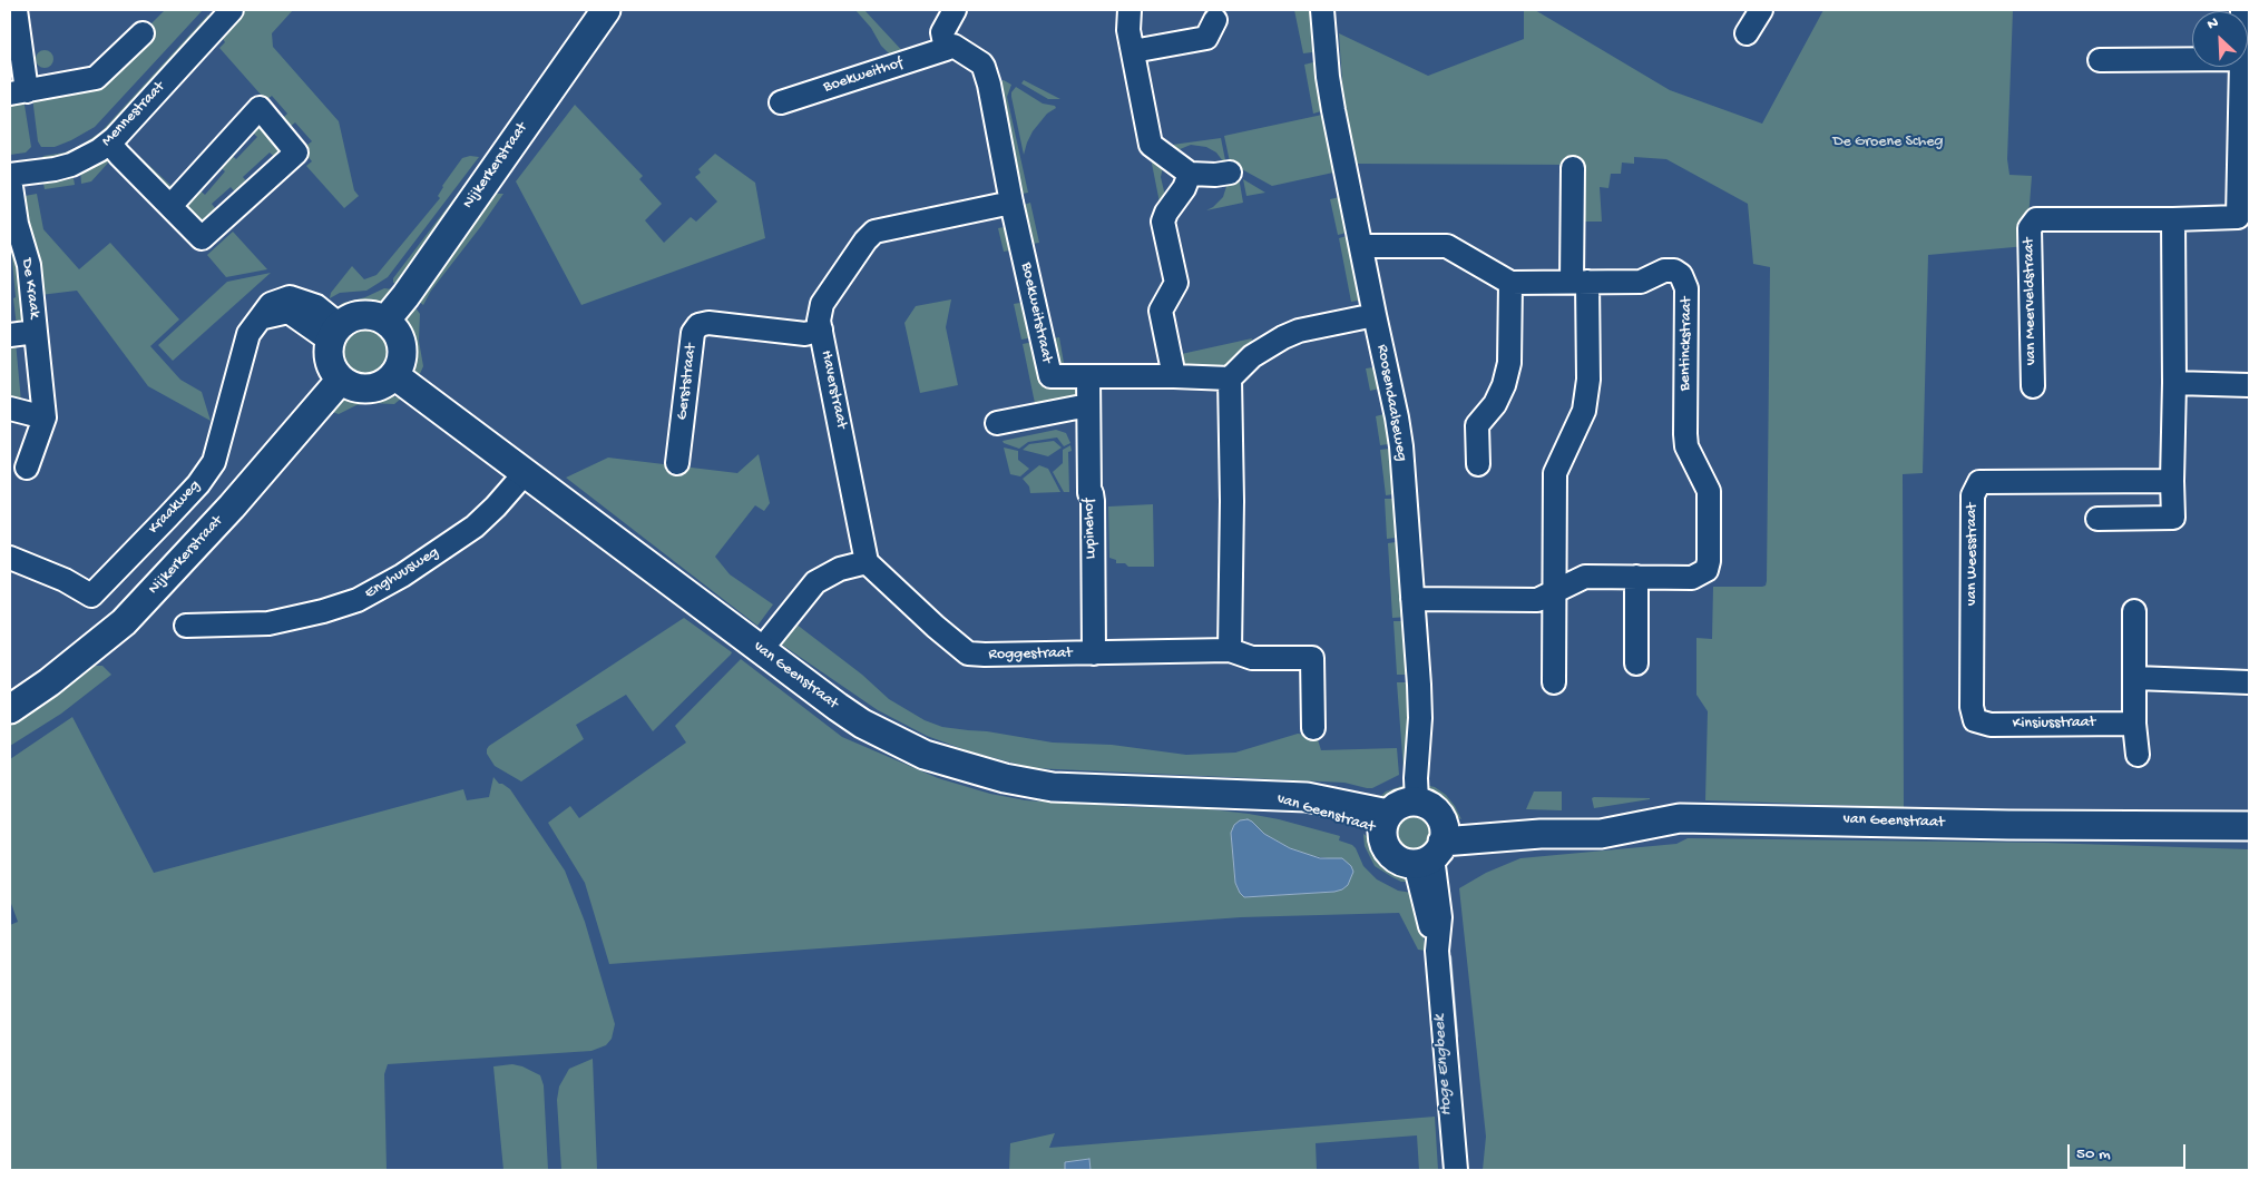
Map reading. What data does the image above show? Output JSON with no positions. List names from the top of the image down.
{
  "streets": {
    "main road": ["Nijkerkerstraat", "van Geenstraat"],
    "street": [
      "Boekweithof",
      "Mennestraat",
      "De Kraak",
      "van Meerveldstraat",
      "Boekweitstraat",
      "Bentinckstraat",
      "Gerststraat",
      "Haverstraat",
      "Roosendaalseweg",
      "Kraakweg",
      "Lupinehof",
      "van Weesstraat",
      "Enghuusweg",
      "Roggestraat",
      "Kinsiusstraat"
    ]
  },
  "crossings": [
    ["Boekweithof", "Boekweitstraat"],
    ["Mennestraat", "De Kraak"],
    ["Nijkerkerstraat", "Kraakweg"],
    ["Nijkerkerstraat", "van Geenstraat"],
    ["Boekweitstraat", "Haverstraat"],
    ["Boekweitstraat", "Lupinehof"],
    ["Bentinckstraat", "Roosendaalseweg"],
    ["Gerststraat", "Haverstraat"],
    ["Haverstraat", "Roggestraat"],
    ["Roosendaalseweg", "van Geenstraat"],
    ["Kraakweg", "van Geenstraat"],
    ["Lupinehof", "Roggestraat"],
    ["van Weesstraat", "Kinsiusstraat"],
    ["Enghuusweg", "van Geenstraat"]
  ],
  "water": ["Hoge Engbeek"],
  "parks": ["De Groene Scheg"],
  "scale_bar": "50 m",
  "north": "top left"
}
